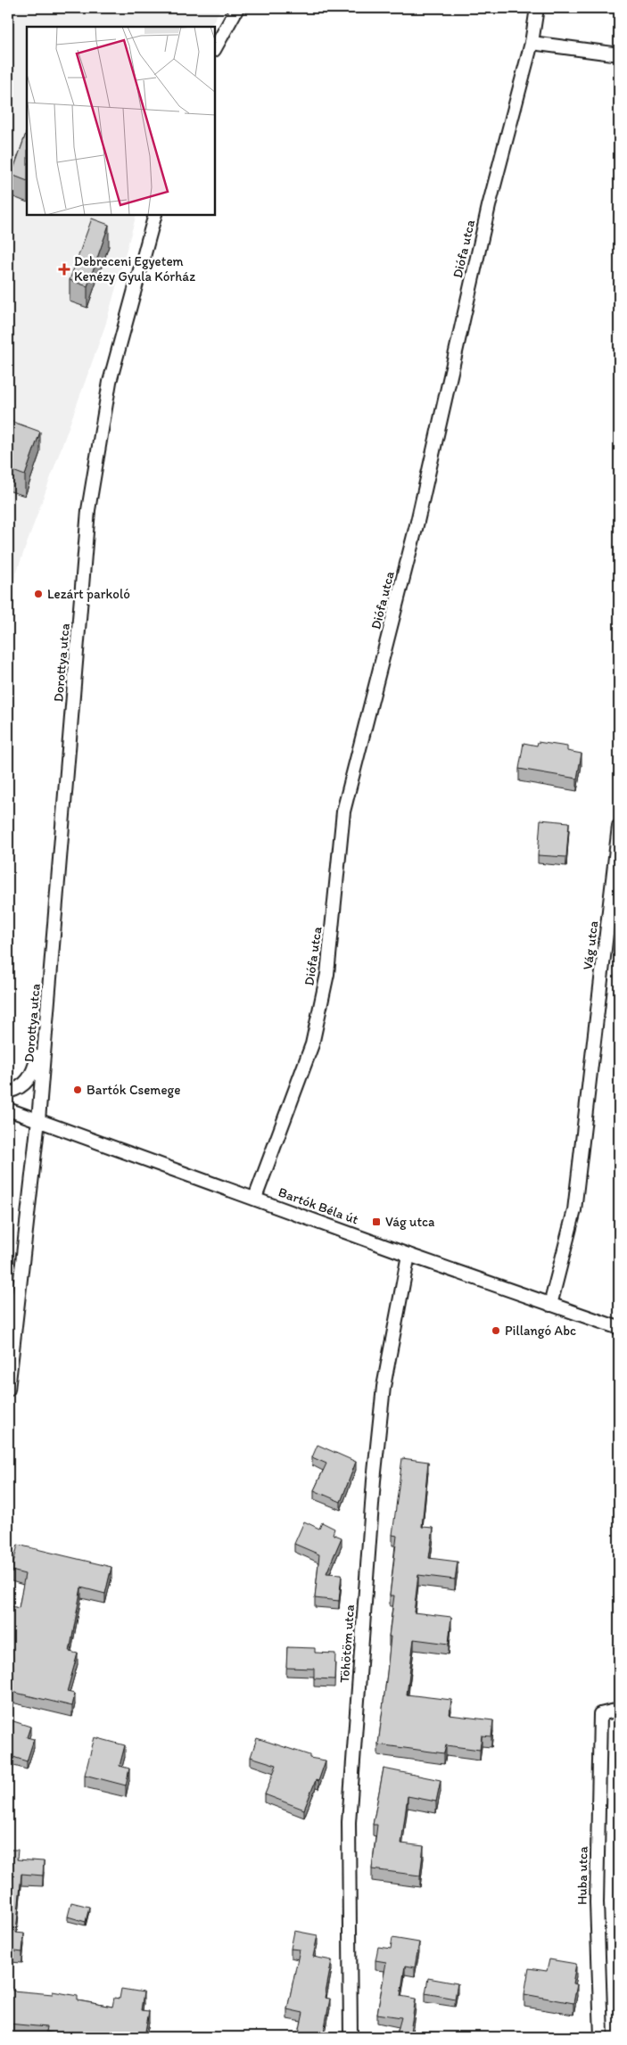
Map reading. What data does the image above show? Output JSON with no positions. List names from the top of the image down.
{
  "streets": {
    "street": [
      "Diófa utca",
      "Dorottya utca",
      "Vág utca",
      "Bartók Béla út",
      "Töhötöm utca",
      "Huba utca"
    ]
  },
  "crossings": [
    ["Diófa utca", "Bartók Béla út"],
    ["Dorottya utca", "Bartók Béla út"],
    ["Vág utca", "Bartók Béla út"],
    ["Bartók Béla út", "Töhötöm utca"]
  ],
  "places": {
    "health": ["Debreceni Egyetem Kenézy Gyula Kórház"],
    "other": ["Lezárt parkoló", "Bartók Csemege", "Pillangó Abc"],
    "transit": ["Vág utca"]
  }
}
